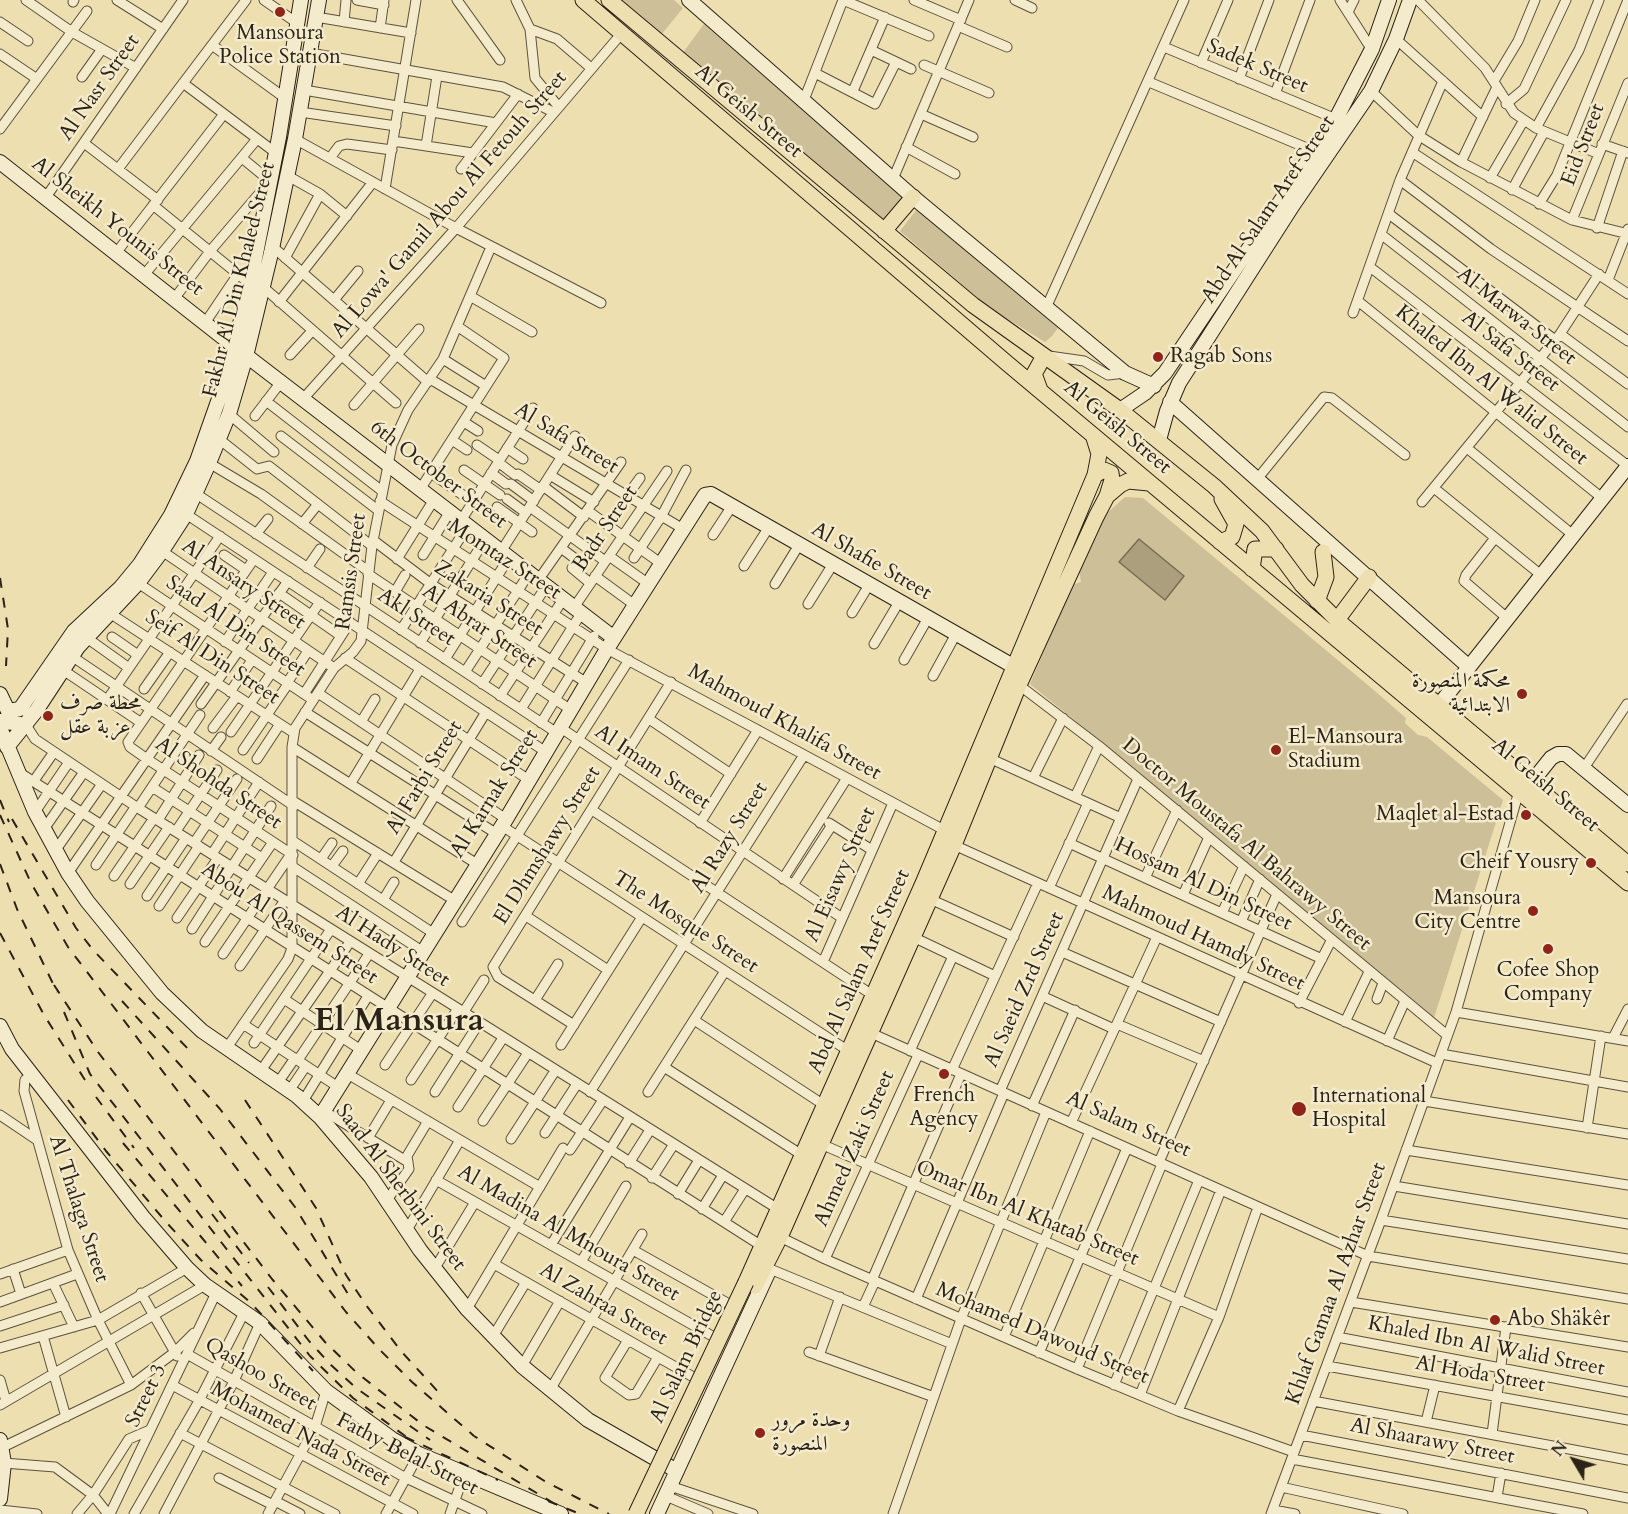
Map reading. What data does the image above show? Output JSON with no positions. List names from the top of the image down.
{
  "streets": {
    "main road": ["Al Geish Street", "Abd Al Salam Aref Street", "Al Salam Bridge"],
    "street": [
      "Sadek Street",
      "Al Nasr Street",
      "Eid Street",
      "Al Lowa' Gamil Abou Al Fetouh Street",
      "Al Sheikh Younis Street",
      "Fakhr Al Din Khaled Street",
      "Al Marwa Street",
      "Al Safa Street",
      "Khaled Ibn Al Walid Street",
      "6th October Street",
      "Badr Street",
      "Momtaz Street",
      "Al Shafie Street",
      "Ramsis Street",
      "Al Ansary Street",
      "Zakaria Street",
      "Akl Street",
      "Saad Al Din Street",
      "Al Abrar Street",
      "Seif Al Din Street",
      "Mahmoud Khalifa Street",
      "Al Imam Street",
      "Al Farbi Street",
      "Al Shohda Street",
      "Al Karnak Street",
      "Al Razy Street",
      "Doctor Moustafa Al Bahrawy Street",
      "El Dhmshawy Street",
      "Al Eisawy Street",
      "Hossam Al Din Street",
      "The Mosque Street",
      "Abou Al Qassem Street",
      "Mahmoud Hamdy Street",
      "Al Hady Street",
      "Al Saeid Zrd Street",
      "Al Salam Street",
      "Ahmed Zaki Street",
      "Saad Al Sherbini Street",
      "Al Thalaga Street",
      "Omar Ibn Al Khatab Street",
      "Al Madina Al Mnoura Street",
      "Khlaf Gamaa Al Azhar Street",
      "Al Zahraa Street",
      "Mohamed Dawoud Street",
      "Qashoo Street",
      "Al Hoda Street",
      "Street 3",
      "Mohamed Nada Street",
      "Al Shaarawy Street",
      "Fathy Belal Street"
    ]
  },
  "crossings": [
    ["Sadek Street", "Abd Al Salam Aref Street"],
    ["Al Nasr Street", "Al Sheikh Younis Street"],
    ["Al Geish Street", "Al Lowa' Gamil Abou Al Fetouh Street"],
    ["Al Geish Street", "Abd Al Salam Aref Street"],
    ["Al Geish Street", "Khlaf Gamaa Al Azhar Street"],
    ["Al Lowa' Gamil Abou Al Fetouh Street", "Al Safa Street"],
    ["Al Lowa' Gamil Abou Al Fetouh Street", "6th October Street"],
    ["Abd Al Salam Aref Street", "Al Shafie Street"],
    ["Abd Al Salam Aref Street", "Mahmoud Khalifa Street"],
    ["Abd Al Salam Aref Street", "Doctor Moustafa Al Bahrawy Street"],
    ["Abd Al Salam Aref Street", "The Mosque Street"],
    ["Abd Al Salam Aref Street", "Abou Al Qassem Street"],
    ["Abd Al Salam Aref Street", "Mahmoud Hamdy Street"],
    ["Abd Al Salam Aref Street", "Al Hady Street"],
    ["Abd Al Salam Aref Street", "Al Salam Street"],
    ["Abd Al Salam Aref Street", "Saad Al Sherbini Street"],
    ["Abd Al Salam Aref Street", "Omar Ibn Al Khatab Street"],
    ["Abd Al Salam Aref Street", "Al Madina Al Mnoura Street"],
    ["Abd Al Salam Aref Street", "Al Zahraa Street"],
    ["Abd Al Salam Aref Street", "Mohamed Dawoud Street"],
    ["Abd Al Salam Aref Street", "Al Salam Bridge"],
    ["Al Sheikh Younis Street", "Fakhr Al Din Khaled Street"],
    ["Al Sheikh Younis Street", "6th October Street"],
    ["Fakhr Al Din Khaled Street", "Al Safa Street"],
    ["Fakhr Al Din Khaled Street", "6th October Street"],
    ["Fakhr Al Din Khaled Street", "Al Ansary Street"],
    ["Fakhr Al Din Khaled Street", "Zakaria Street"],
    ["Fakhr Al Din Khaled Street", "Akl Street"],
    ["Fakhr Al Din Khaled Street", "Saad Al Din Street"],
    ["Fakhr Al Din Khaled Street", "Al Abrar Street"],
    ["Fakhr Al Din Khaled Street", "Seif Al Din Street"],
    ["Fakhr Al Din Khaled Street", "Al Hady Street"],
    ["Fakhr Al Din Khaled Street", "Saad Al Sherbini Street"],
    ["Al Safa Street", "Badr Street"],
    ["Al Safa Street", "Ramsis Street"],
    ["Al Safa Street", "Al Karnak Street"],
    ["Khaled Ibn Al Walid Street", "Khlaf Gamaa Al Azhar Street"],
    ["6th October Street", "Badr Street"],
    ["6th October Street", "Momtaz Street"],
    ["6th October Street", "Ramsis Street"],
    ["6th October Street", "Mahmoud Khalifa Street"],
    ["6th October Street", "Al Karnak Street"],
    ["Momtaz Street", "Ramsis Street"],
    ["Momtaz Street", "Mahmoud Khalifa Street"],
    ["Momtaz Street", "Al Karnak Street"],
    ["Al Shafie Street", "Al Karnak Street"],
    ["Ramsis Street", "Al Ansary Street"],
    ["Ramsis Street", "Zakaria Street"],
    ["Ramsis Street", "Akl Street"],
    ["Ramsis Street", "Saad Al Din Street"],
    ["Ramsis Street", "Al Abrar Street"],
    ["Ramsis Street", "Seif Al Din Street"],
    ["Ramsis Street", "Al Shohda Street"],
    ["Ramsis Street", "Abou Al Qassem Street"],
    ["Ramsis Street", "Al Hady Street"],
    ["Zakaria Street", "Al Karnak Street"],
    ["Akl Street", "Al Imam Street"],
    ["Akl Street", "Al Karnak Street"],
    ["Saad Al Din Street", "Al Farbi Street"],
    ["Saad Al Din Street", "Al Karnak Street"],
    ["Saad Al Din Street", "The Mosque Street"],
    ["Al Abrar Street", "Al Karnak Street"],
    ["Mahmoud Khalifa Street", "Al Karnak Street"],
    ["Mahmoud Khalifa Street", "Al Razy Street"],
    ["Mahmoud Khalifa Street", "El Dhmshawy Street"],
    ["Mahmoud Khalifa Street", "Al Eisawy Street"],
    ["Al Imam Street", "Al Karnak Street"],
    ["Al Imam Street", "Al Razy Street"],
    ["Al Imam Street", "El Dhmshawy Street"],
    ["Al Imam Street", "Al Eisawy Street"],
    ["Al Karnak Street", "The Mosque Street"],
    ["Al Karnak Street", "Abou Al Qassem Street"],
    ["Al Karnak Street", "Al Hady Street"],
    ["Al Karnak Street", "Saad Al Sherbini Street"],
    ["Al Razy Street", "The Mosque Street"],
    ["Al Razy Street", "Al Hady Street"],
    ["Doctor Moustafa Al Bahrawy Street", "Al Saeid Zrd Street"],
    ["Doctor Moustafa Al Bahrawy Street", "Khlaf Gamaa Al Azhar Street"],
    ["El Dhmshawy Street", "The Mosque Street"],
    ["Hossam Al Din Street", "Al Saeid Zrd Street"],
    ["Abou Al Qassem Street", "Saad Al Sherbini Street"],
    ["Mahmoud Hamdy Street", "Al Saeid Zrd Street"],
    ["Mahmoud Hamdy Street", "Khlaf Gamaa Al Azhar Street"],
    ["Al Hady Street", "Al Salam Bridge"],
    ["Al Saeid Zrd Street", "Al Salam Street"],
    ["Al Saeid Zrd Street", "Omar Ibn Al Khatab Street"],
    ["Al Saeid Zrd Street", "Mohamed Dawoud Street"],
    ["Al Salam Street", "Ahmed Zaki Street"],
    ["Al Salam Street", "Khlaf Gamaa Al Azhar Street"],
    ["Ahmed Zaki Street", "Omar Ibn Al Khatab Street"],
    ["Ahmed Zaki Street", "Mohamed Dawoud Street"],
    ["Khlaf Gamaa Al Azhar Street", "Mohamed Dawoud Street"],
    ["Khlaf Gamaa Al Azhar Street", "Al Hoda Street"],
    ["Khlaf Gamaa Al Azhar Street", "Al Shaarawy Street"],
    ["Mohamed Dawoud Street", "Al Salam Bridge"],
    ["Qashoo Street", "Street 3"],
    ["Qashoo Street", "Fathy Belal Street"],
    ["Street 3", "Mohamed Nada Street"]
  ],
  "districts": ["El Mansura"],
  "places": [
    "Mansoura Police Station",
    "Ragab Sons",
    "محكمة المنصورة الابتدائية",
    "محطة صرف عزبة عقل",
    "El-Mansoura Stadium",
    "Maqlet al-Estad",
    "Cheif Yousry",
    "Mansoura City Centre",
    "Cofee Shop Company",
    "French Agency",
    "International Hospital",
    "Abo Shäkêr",
    "وحدة مرور المنصورة"
  ],
  "north": "top left"
}
